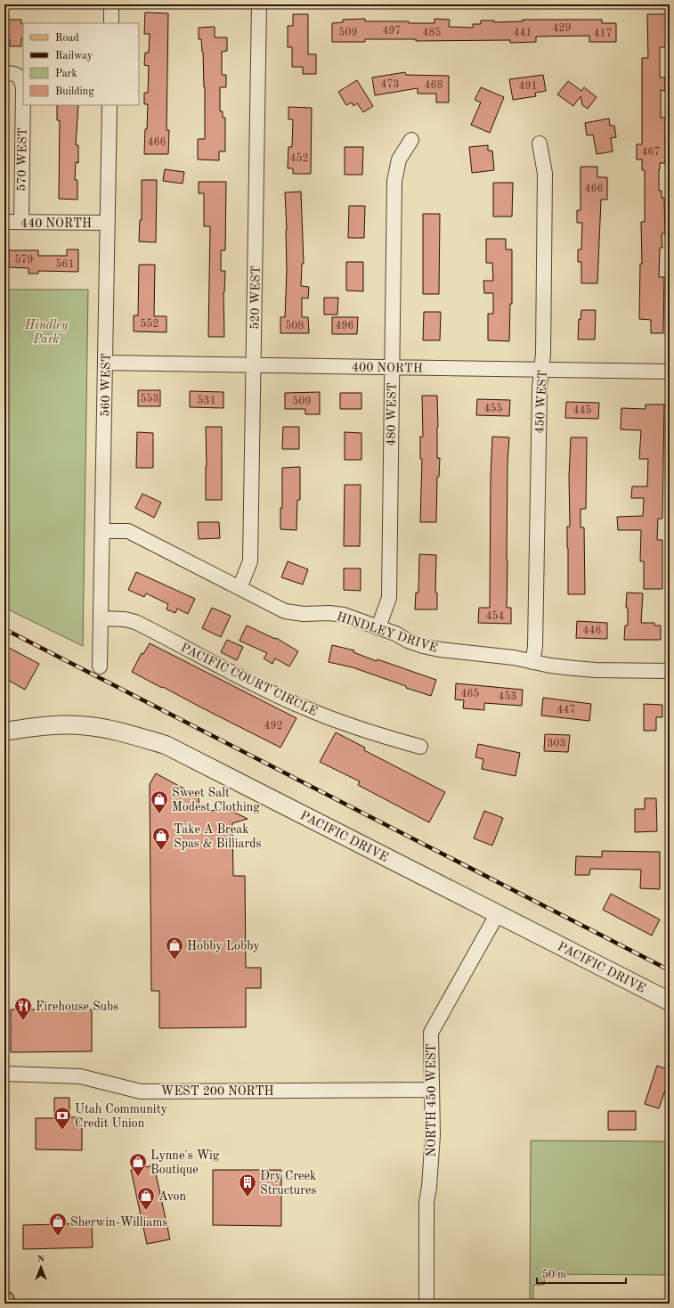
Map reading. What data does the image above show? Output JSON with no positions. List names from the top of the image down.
{
  "streets": {
    "street": [
      "570 WEST",
      "440 NORTH",
      "520 WEST",
      "400 NORTH",
      "560 WEST",
      "450 WEST",
      "480 WEST",
      "HINDLEY DRIVE",
      "PACIFIC COURT CIRCLE",
      "PACIFIC DRIVE",
      "WEST 200 NORTH",
      "NORTH 450 WEST"
    ]
  },
  "crossings": [
    ["570 WEST", "440 NORTH"],
    ["440 NORTH", "560 WEST"],
    ["520 WEST", "400 NORTH"],
    ["520 WEST", "HINDLEY DRIVE"],
    ["400 NORTH", "560 WEST"],
    ["400 NORTH", "450 WEST"],
    ["400 NORTH", "480 WEST"],
    ["560 WEST", "HINDLEY DRIVE"],
    ["560 WEST", "PACIFIC COURT CIRCLE"],
    ["450 WEST", "HINDLEY DRIVE"],
    ["480 WEST", "HINDLEY DRIVE"],
    ["PACIFIC DRIVE", "NORTH 450 WEST"],
    ["WEST 200 NORTH", "NORTH 450 WEST"]
  ],
  "parks": ["Hindley Park"],
  "places": {
    "shop": [
      "Sweet Salt Modest Clothing",
      "Take A Break Spas & Billiards",
      "Hobby Lobby",
      "Lynne's Wig Boutique",
      "Avon",
      "Sherwin-Williams"
    ],
    "restaurant": ["Firehouse Subs"],
    "bank": ["Utah Community Credit Union"],
    "building": ["Dry Creek Structures"]
  },
  "house_numbers": [
    "429",
    "497",
    "509",
    "485",
    "441",
    "417",
    "473",
    "468",
    "491",
    "466",
    "467",
    "452",
    "466",
    "579",
    "561",
    "552",
    "508",
    "496",
    "553",
    "531",
    "509",
    "455",
    "445",
    "454",
    "446",
    "465",
    "453",
    "447",
    "492",
    "303"
  ],
  "legend": [
    "Road",
    "Railway",
    "Park",
    "Building"
  ],
  "scale_bar": "50 m",
  "north": "top"
}
